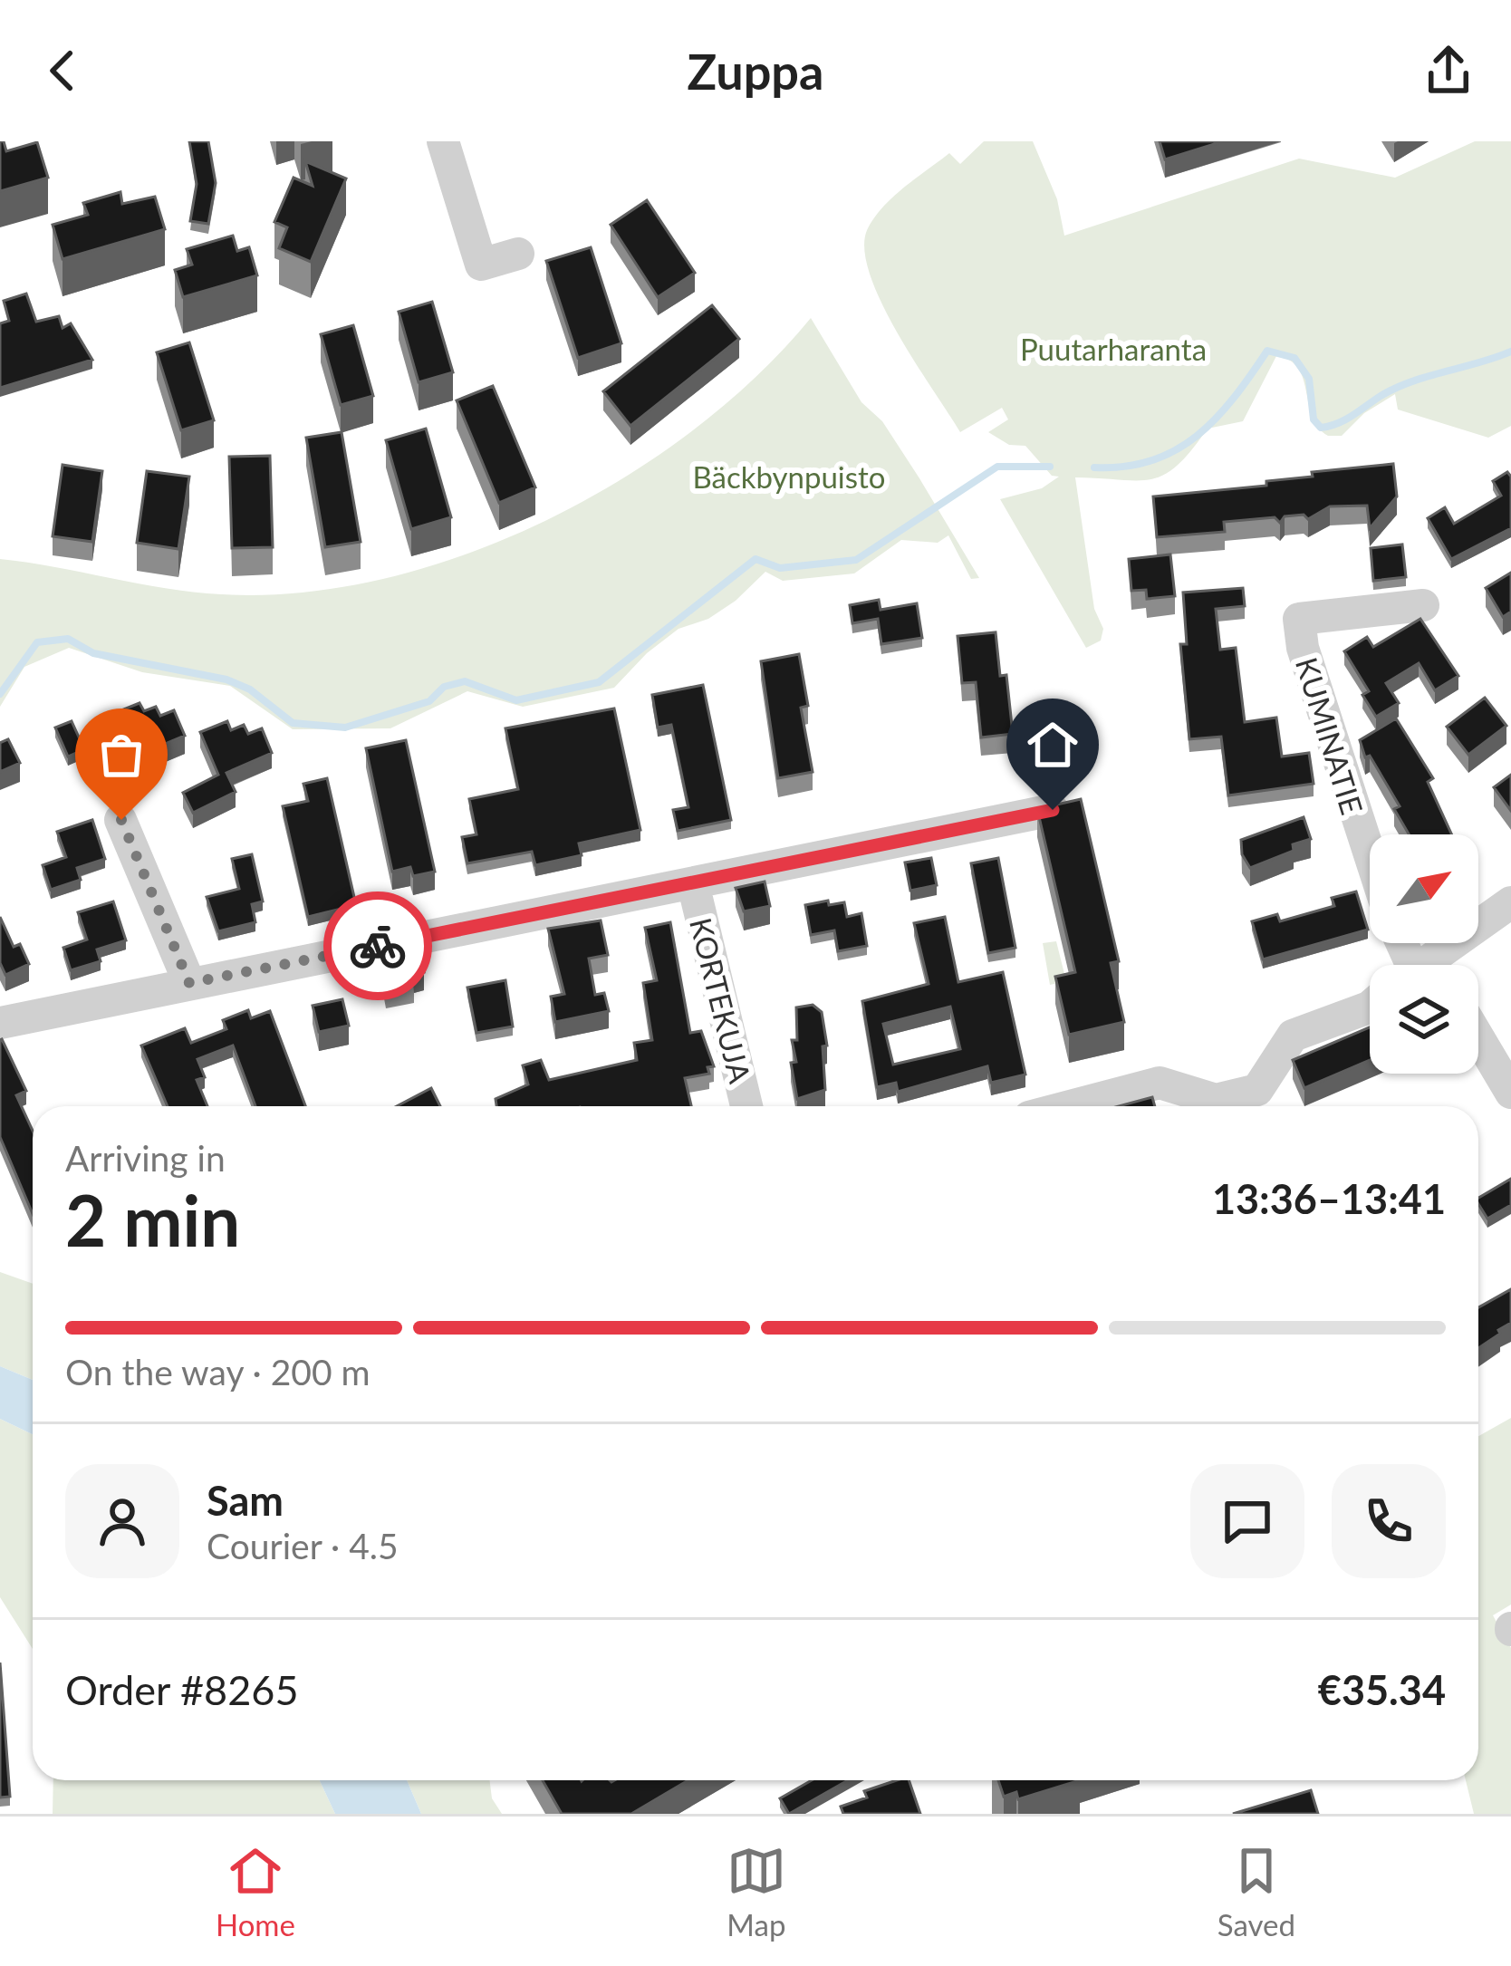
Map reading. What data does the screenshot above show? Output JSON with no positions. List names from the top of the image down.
{
  "streets": {
    "street": ["KUMINATIE", "KORTEKUJA"]
  },
  "parks": ["Puutarharanta", "Bäckbynpuisto"],
  "north": "top right",
  "page": {
    "header": "Zuppa",
    "heading": ["2 min", "Arriving in", "13:36–13:41"],
    "panel": [
      "Sam",
      "Courier · 4.5",
      "Order #8265",
      "€35.34"
    ],
    "bar": "On the way · 200 m",
    "tabs": ["Home", "Map", "Saved"]
  }
}
